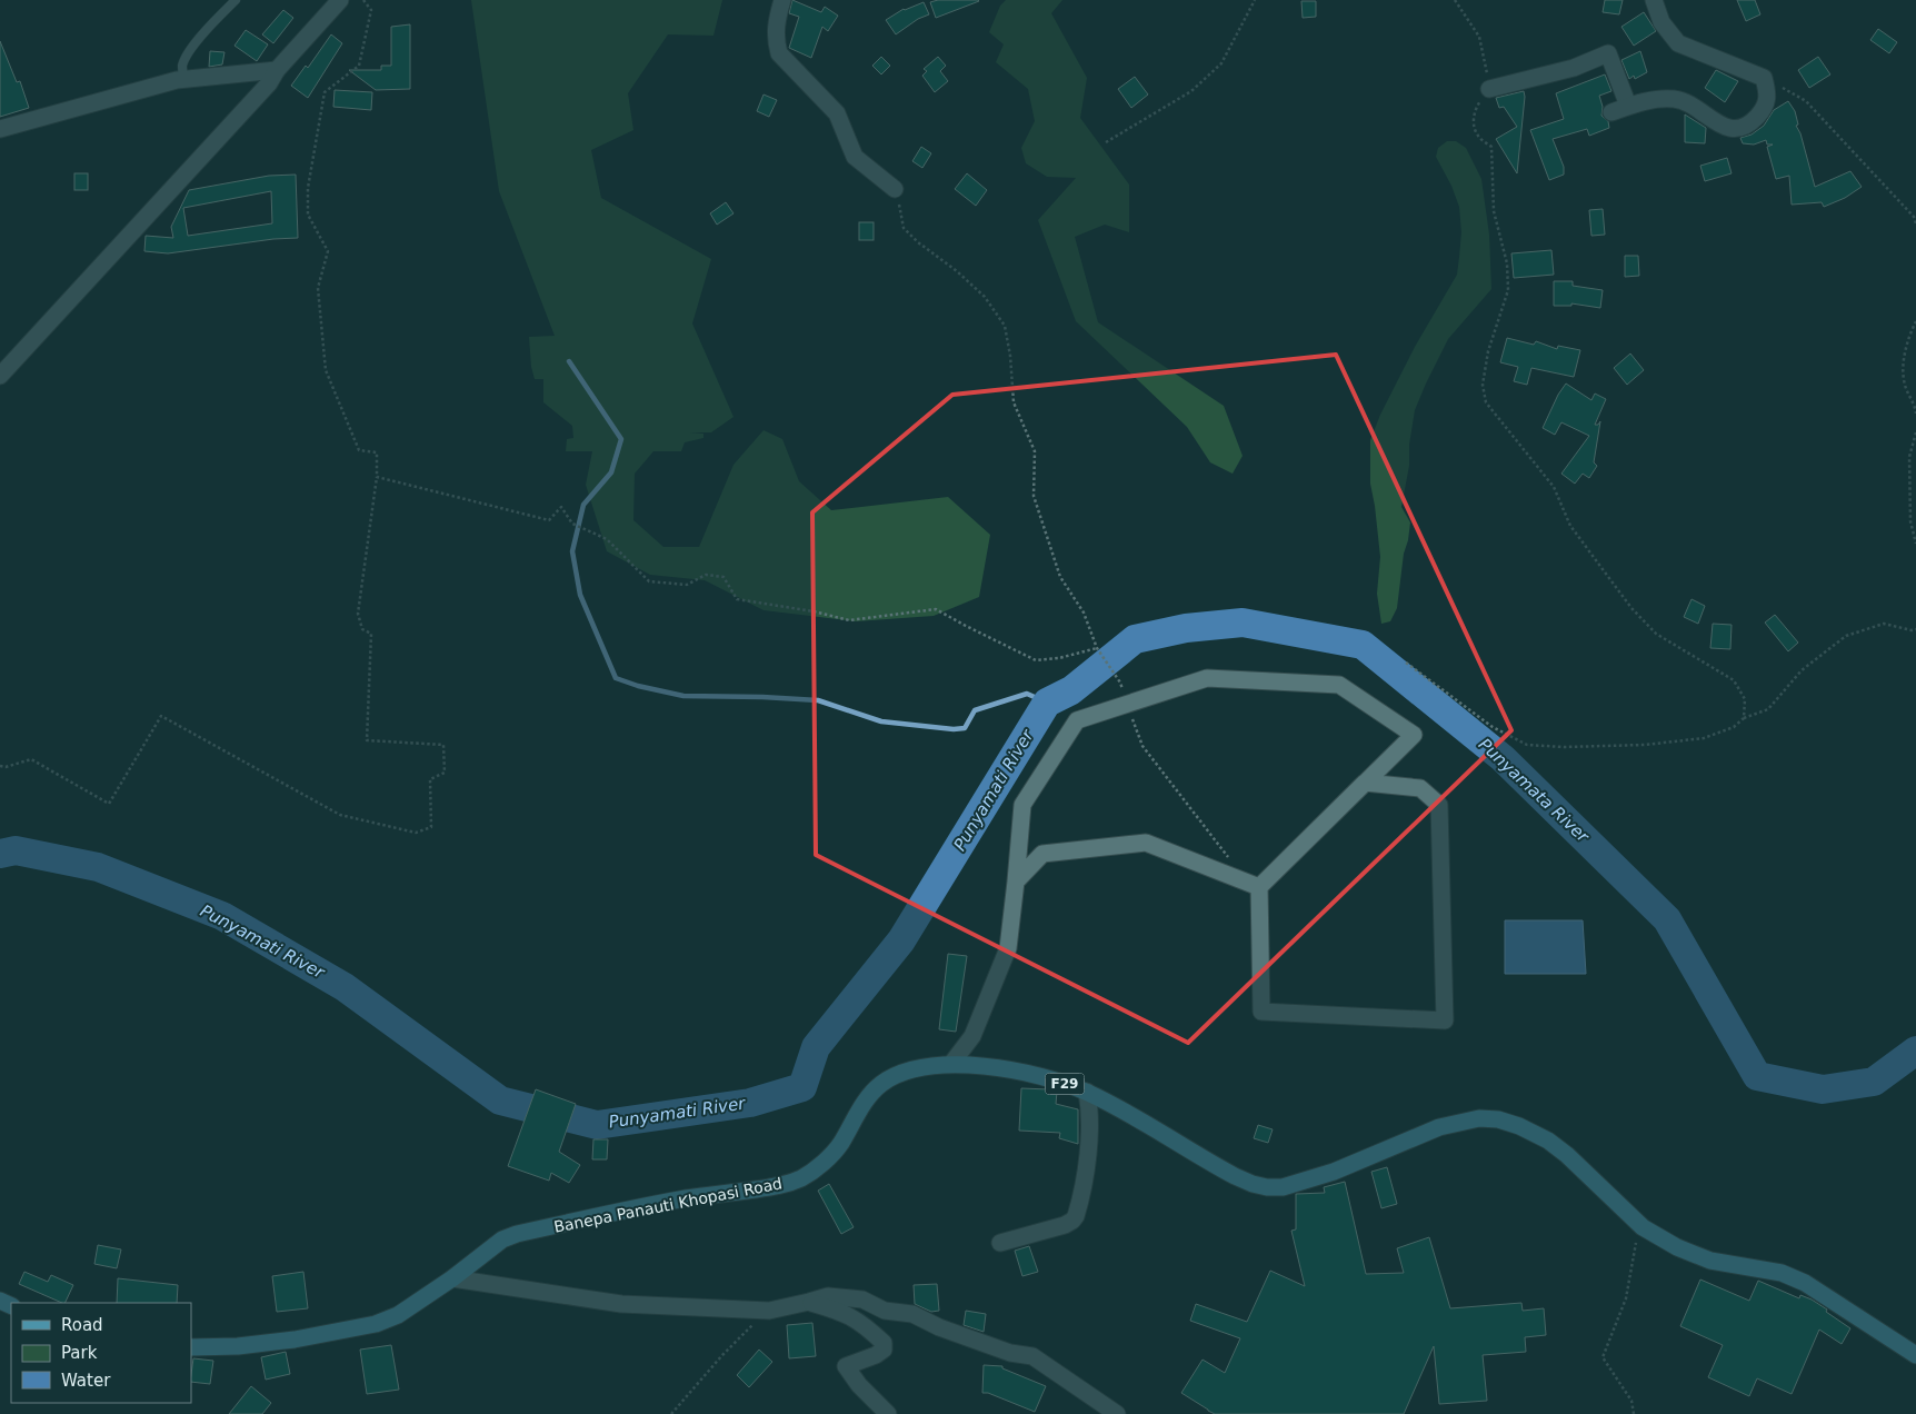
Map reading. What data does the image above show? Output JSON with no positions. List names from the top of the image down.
{
  "streets": {
    "main road": ["F29", "Banepa Panauti Khopasi Road"]
  },
  "water": ["Punyamati River", "Punyamata River"],
  "legend": ["Road", "Park", "Water"]
}
